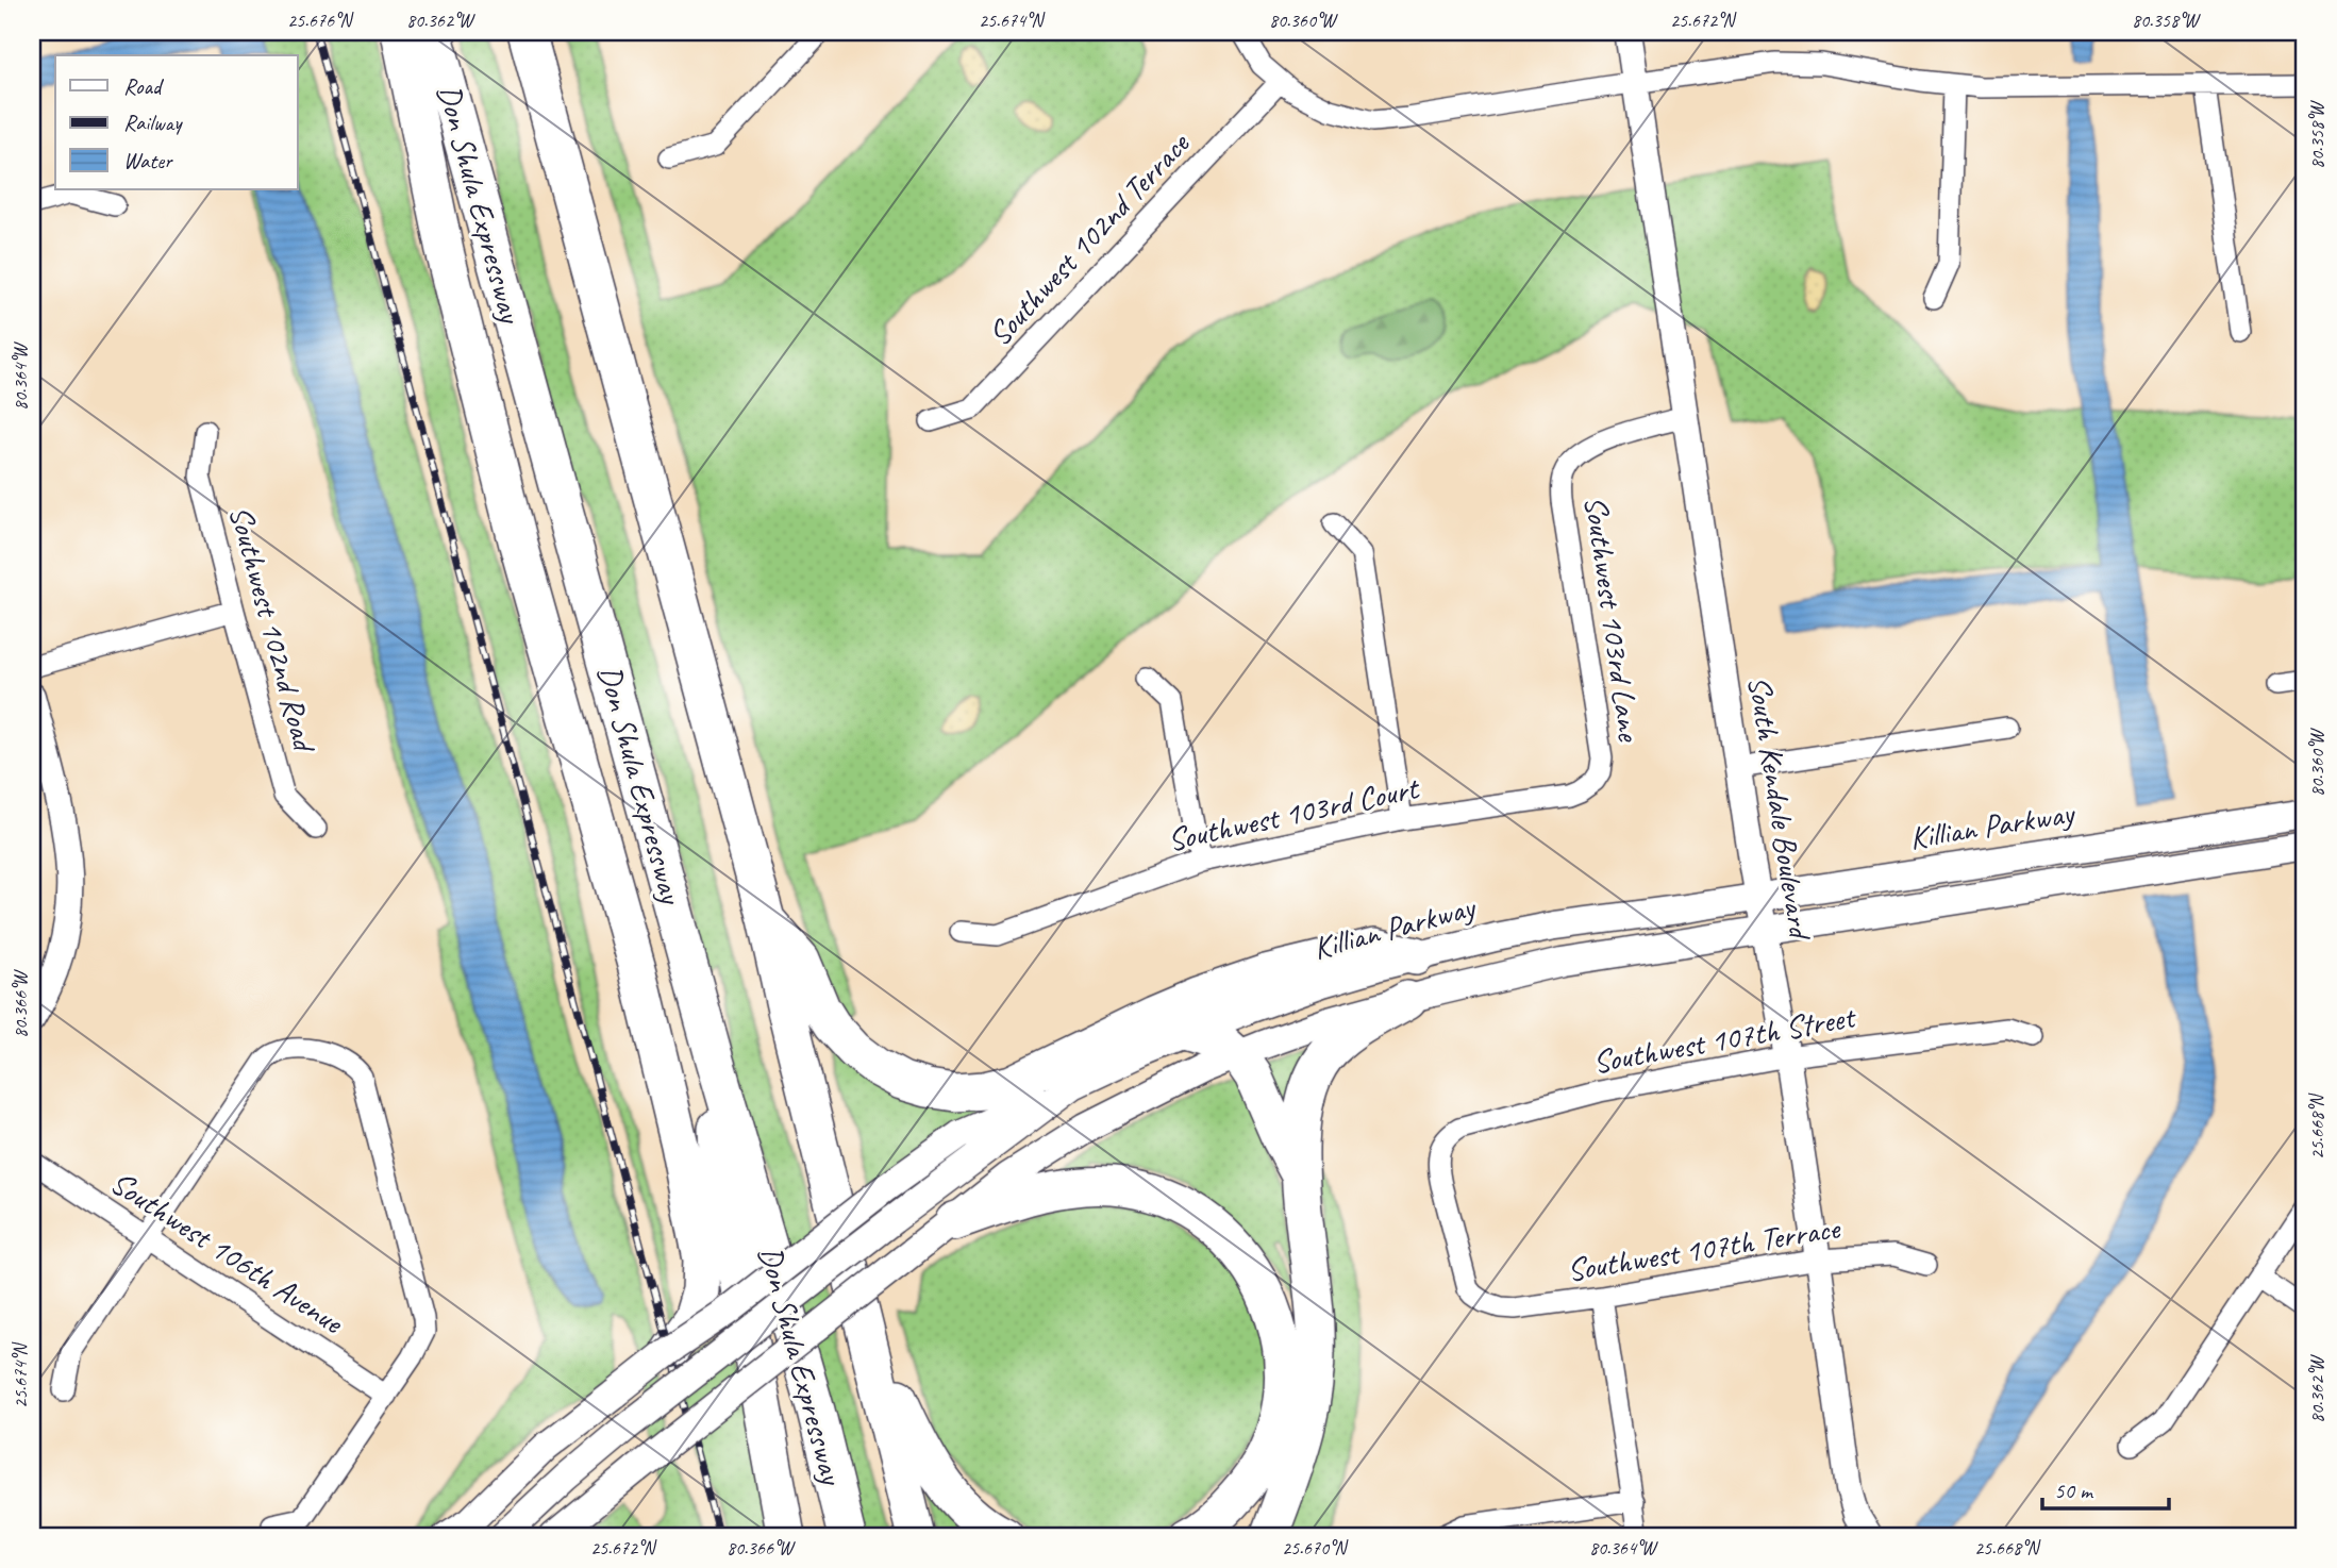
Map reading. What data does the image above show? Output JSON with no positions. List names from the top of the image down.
{
  "streets": {
    "highway": ["Don Shula Expressway"],
    "main road": ["Killian Parkway"],
    "street": [
      "Southwest 102nd Terrace",
      "Southwest 103rd Lane",
      "Southwest 102nd Road",
      "South Kendale Boulevard",
      "Southwest 103rd Court",
      "Southwest 107th Street",
      "Southwest 107th Terrace",
      "Southwest 106th Avenue"
    ]
  },
  "crossings": [
    ["Southwest 103rd Lane", "South Kendale Boulevard"],
    ["Southwest 103rd Lane", "Southwest 103rd Court"],
    ["South Kendale Boulevard", "Killian Parkway"],
    ["South Kendale Boulevard", "Southwest 107th Street"],
    ["South Kendale Boulevard", "Southwest 107th Terrace"],
    ["Southwest 107th Street", "Southwest 107th Terrace"]
  ],
  "legend": ["Road", "Railway", "Water"],
  "scale_bar": "50 m",
  "coordinates": [
    "25.676°N",
    "80.362°W",
    "25.674°N",
    "80.360°W",
    "25.672°N",
    "80.358°W",
    "80.364°W",
    "80.366°W",
    "25.668°N",
    "25.670°N"
  ]
}
